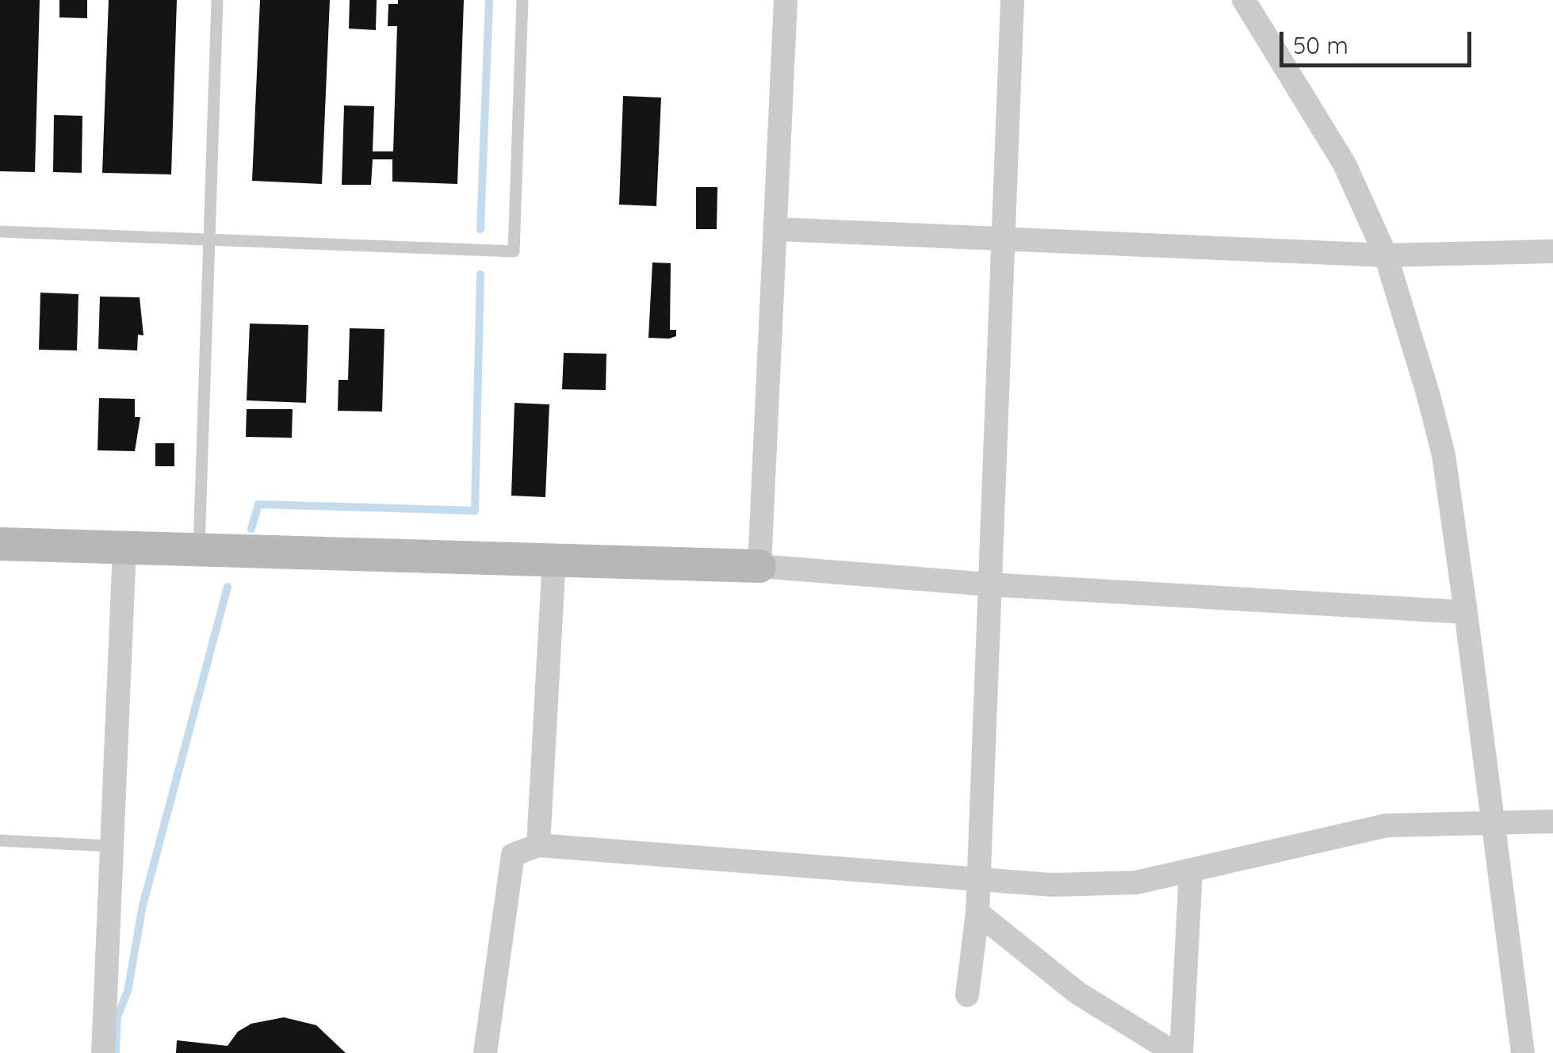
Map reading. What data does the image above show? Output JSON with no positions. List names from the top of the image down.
{
  "scale_bar": "50 m"
}
